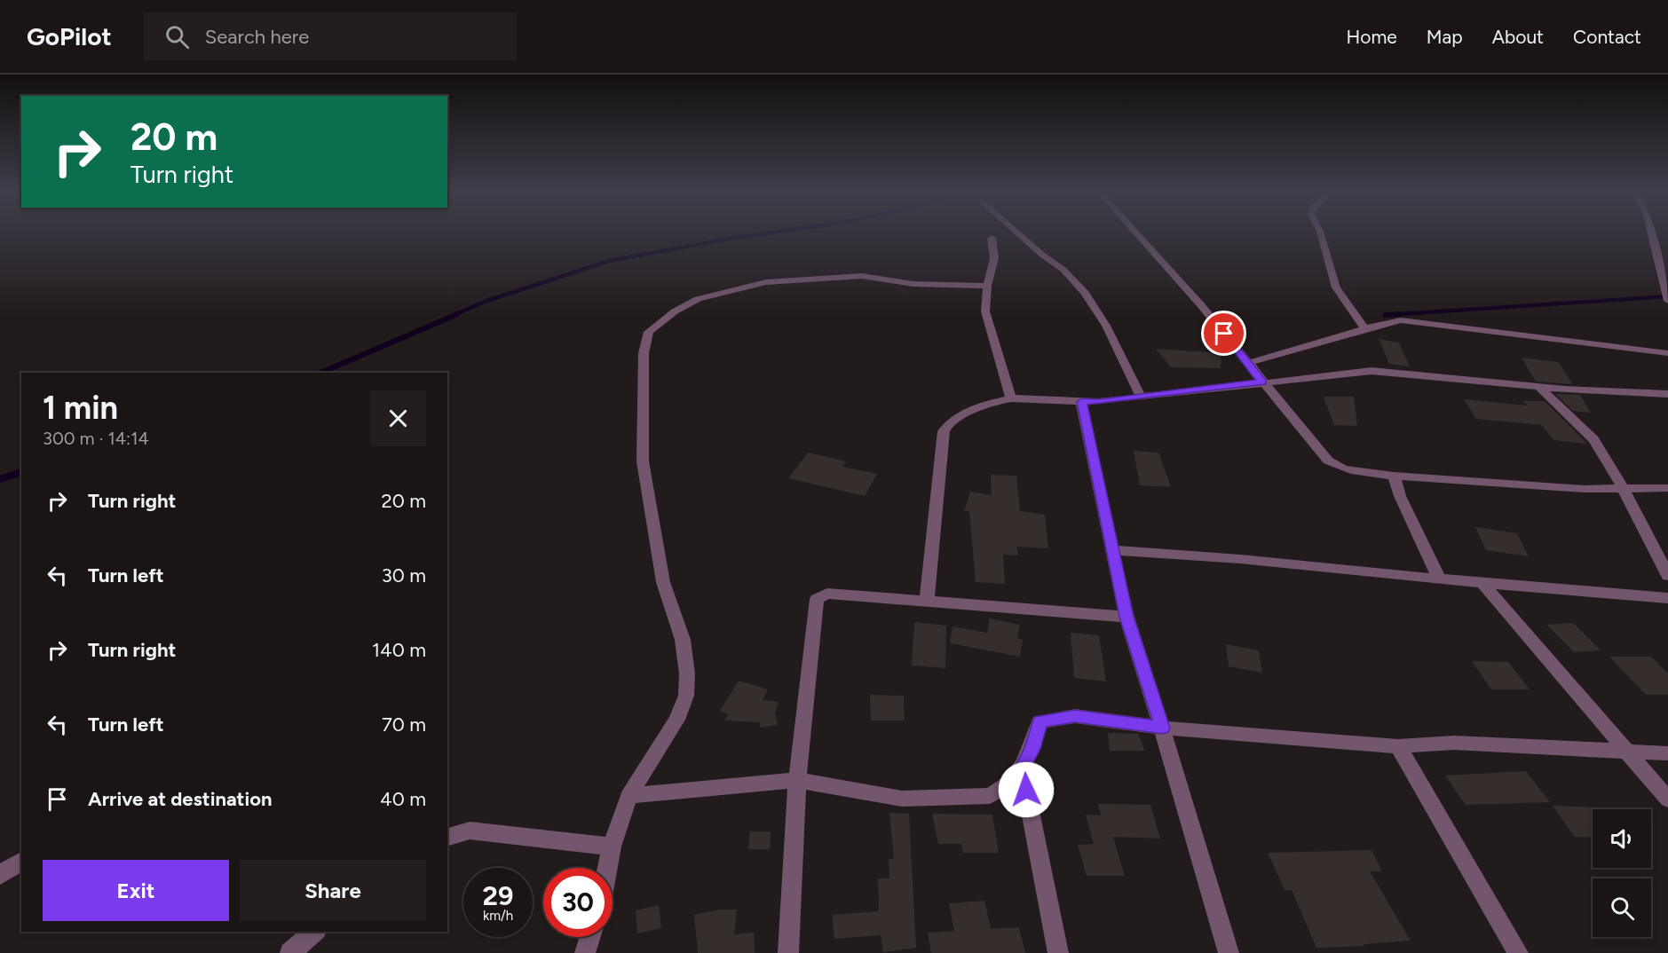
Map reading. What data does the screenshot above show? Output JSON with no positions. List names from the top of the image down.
{
  "page": {
    "header": "GoPilot",
    "search": "Search here",
    "nav": [
      "Home",
      "Map",
      "About",
      "Contact"
    ],
    "turn": ["20 m", "Turn right"],
    "heading": ["1 min", "300 m · 14:14"],
    "list": [
      {
        "name": "Turn right",
        "value": "20 m"
      },
      {
        "name": "Turn left",
        "value": "30 m"
      },
      {
        "name": "Turn right",
        "value": "140 m"
      },
      {
        "name": "Turn left",
        "value": "70 m"
      },
      {
        "name": "Arrive at destination",
        "value": "40 m"
      }
    ],
    "buttons": ["Exit", "Share"],
    "speed": "29 km/h",
    "limit": "30"
  }
}
